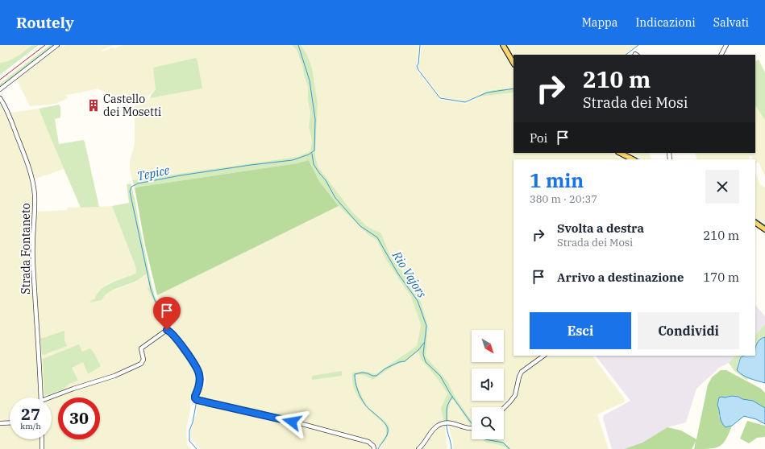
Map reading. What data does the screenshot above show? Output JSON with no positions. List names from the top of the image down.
{
  "streets": {
    "street": ["Strada Fontaneto"]
  },
  "water": ["Tepice", "Rio Vajors"],
  "places": {
    "building": ["Castello dei Mosetti"]
  },
  "north": "bottom right",
  "page": {
    "header": "Routely",
    "nav": ["Mappa", "Indicazioni", "Salvati"],
    "turn": ["210 m", "Strada dei Mosi"],
    "then": "Poi",
    "heading": ["1 min", "380 m · 20:37"],
    "list": [
      {
        "name": "Svolta a destra",
        "note": "Strada dei Mosi",
        "value": "210 m"
      },
      {
        "name": "Arrivo a destinazione",
        "value": "170 m"
      }
    ],
    "buttons": ["Esci", "Condividi"],
    "speed": "27 km/h",
    "limit": "30"
  }
}
